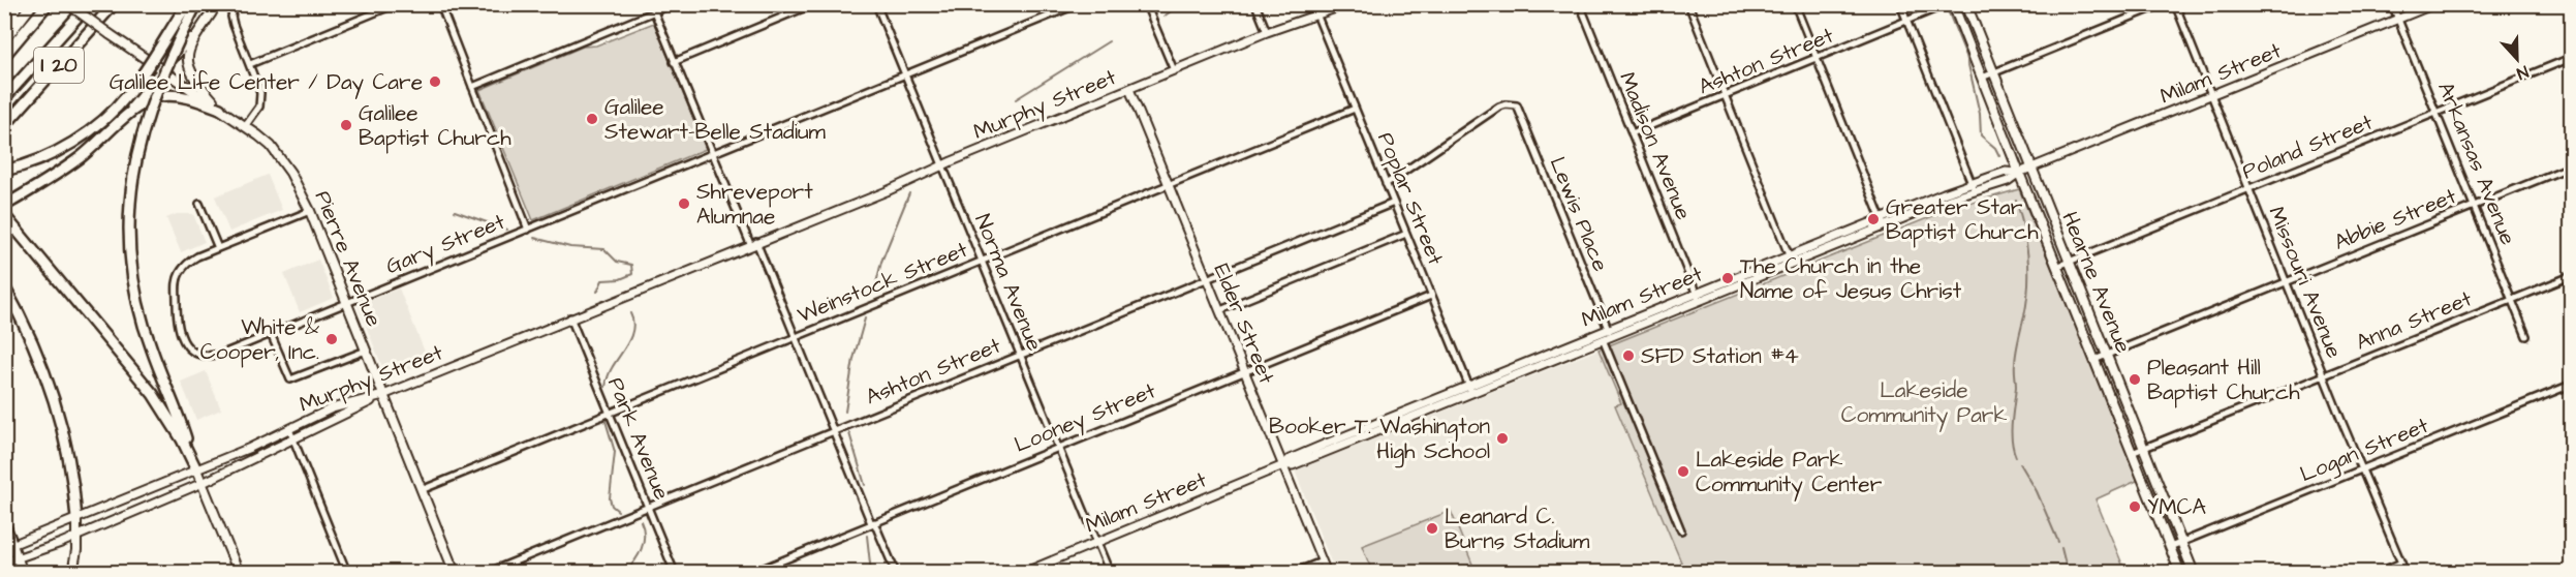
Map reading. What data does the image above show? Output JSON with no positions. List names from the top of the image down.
{
  "streets": {
    "highway": ["I 20"],
    "main road": ["Pierre Avenue", "Hearne Avenue"],
    "street": [
      "Ashton Street",
      "Milam Street",
      "Murphy Street",
      "Madison Avenue",
      "Poland Street",
      "Arkansas Avenue",
      "Poplar Street",
      "Lewis Place",
      "Abbie Street",
      "Gary Street",
      "Weinstock Street",
      "Norma Avenue",
      "Missouri Avenue",
      "Anna Street",
      "Elder Street",
      "Looney Street",
      "Park Avenue",
      "Logan Street"
    ]
  },
  "crossings": [
    ["Ashton Street", "Madison Avenue"],
    ["Ashton Street", "Poplar Street"],
    ["Ashton Street", "Norma Avenue"],
    ["Ashton Street", "Elder Street"],
    ["Ashton Street", "Park Avenue"],
    ["Milam Street", "Madison Avenue"],
    ["Milam Street", "Arkansas Avenue"],
    ["Milam Street", "Poplar Street"],
    ["Milam Street", "Lewis Place"],
    ["Milam Street", "Norma Avenue"],
    ["Milam Street", "Hearne Avenue"],
    ["Milam Street", "Missouri Avenue"],
    ["Milam Street", "Elder Street"],
    ["Murphy Street", "Poplar Street"],
    ["Murphy Street", "Gary Street"],
    ["Murphy Street", "Pierre Avenue"],
    ["Murphy Street", "Norma Avenue"],
    ["Murphy Street", "Elder Street"],
    ["Murphy Street", "Park Avenue"],
    ["Poland Street", "Arkansas Avenue"],
    ["Poland Street", "Hearne Avenue"],
    ["Poland Street", "Missouri Avenue"],
    ["Arkansas Avenue", "Abbie Street"],
    ["Arkansas Avenue", "Anna Street"],
    ["Poplar Street", "Lewis Place"],
    ["Poplar Street", "Weinstock Street"],
    ["Poplar Street", "Looney Street"],
    ["Abbie Street", "Hearne Avenue"],
    ["Abbie Street", "Missouri Avenue"],
    ["Gary Street", "Pierre Avenue"],
    ["Gary Street", "Norma Avenue"],
    ["Pierre Avenue", "Weinstock Street"],
    ["Weinstock Street", "Norma Avenue"],
    ["Weinstock Street", "Elder Street"],
    ["Weinstock Street", "Park Avenue"],
    ["Norma Avenue", "Looney Street"],
    ["Hearne Avenue", "Anna Street"],
    ["Hearne Avenue", "Logan Street"],
    ["Missouri Avenue", "Anna Street"],
    ["Missouri Avenue", "Logan Street"],
    ["Elder Street", "Looney Street"]
  ],
  "parks": ["Lakeside Community Park"],
  "places": [
    "Galilee Life Center / Day Care",
    "Galilee Stewart-Belle Stadium",
    "Galilee Baptist Church",
    "Shreveport Alumnae",
    "Greater Star Baptist Church",
    "The Church in the Name of Jesus Christ",
    "White & Cooper, Inc.",
    "SFD Station #4",
    "Pleasant Hill Baptist Church",
    "Booker T. Washington High School",
    "Lakeside Park Community Center",
    "YMCA",
    "Leanard C. Burns Stadium"
  ],
  "north": "bottom"
}
